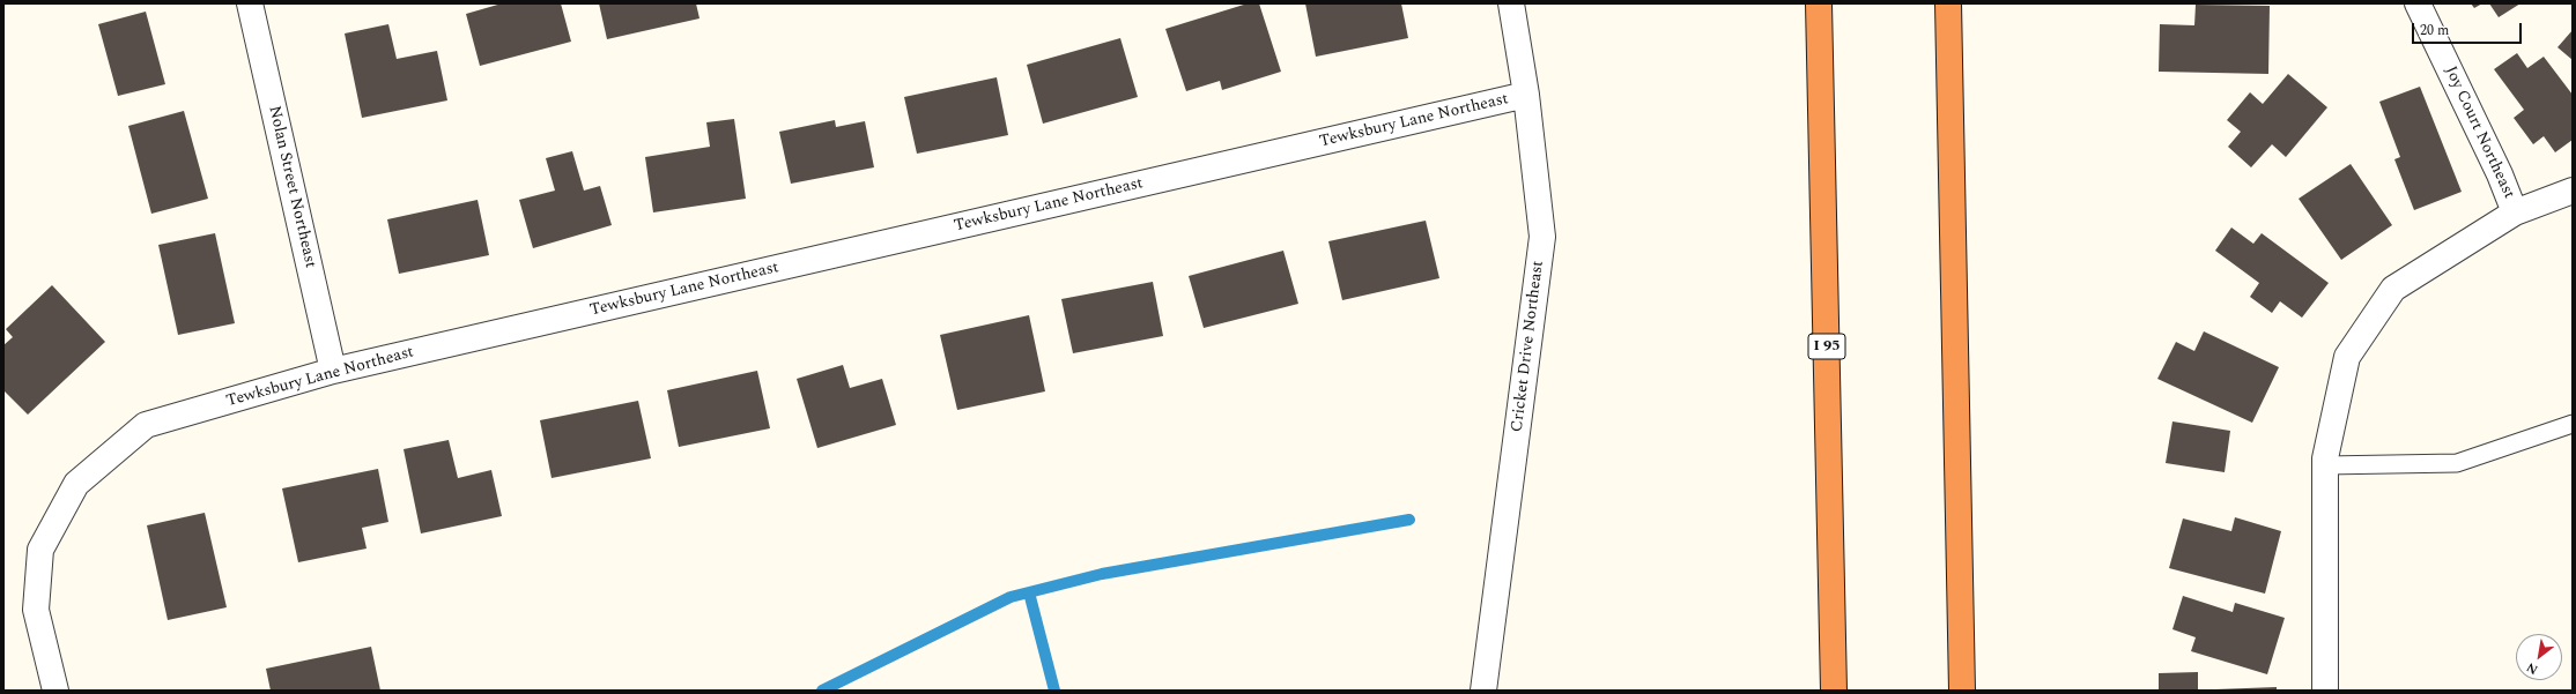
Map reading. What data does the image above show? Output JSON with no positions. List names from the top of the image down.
{
  "streets": {
    "highway": ["I 95"],
    "street": [
      "Tewksbury Lane Northeast",
      "Joy Court Northeast",
      "Nolan Street Northeast",
      "Cricket Drive Northeast"
    ]
  },
  "crossings": [
    ["Tewksbury Lane Northeast", "Nolan Street Northeast"],
    ["Tewksbury Lane Northeast", "Cricket Drive Northeast"]
  ],
  "scale_bar": "20 m",
  "north": "bottom left"
}
